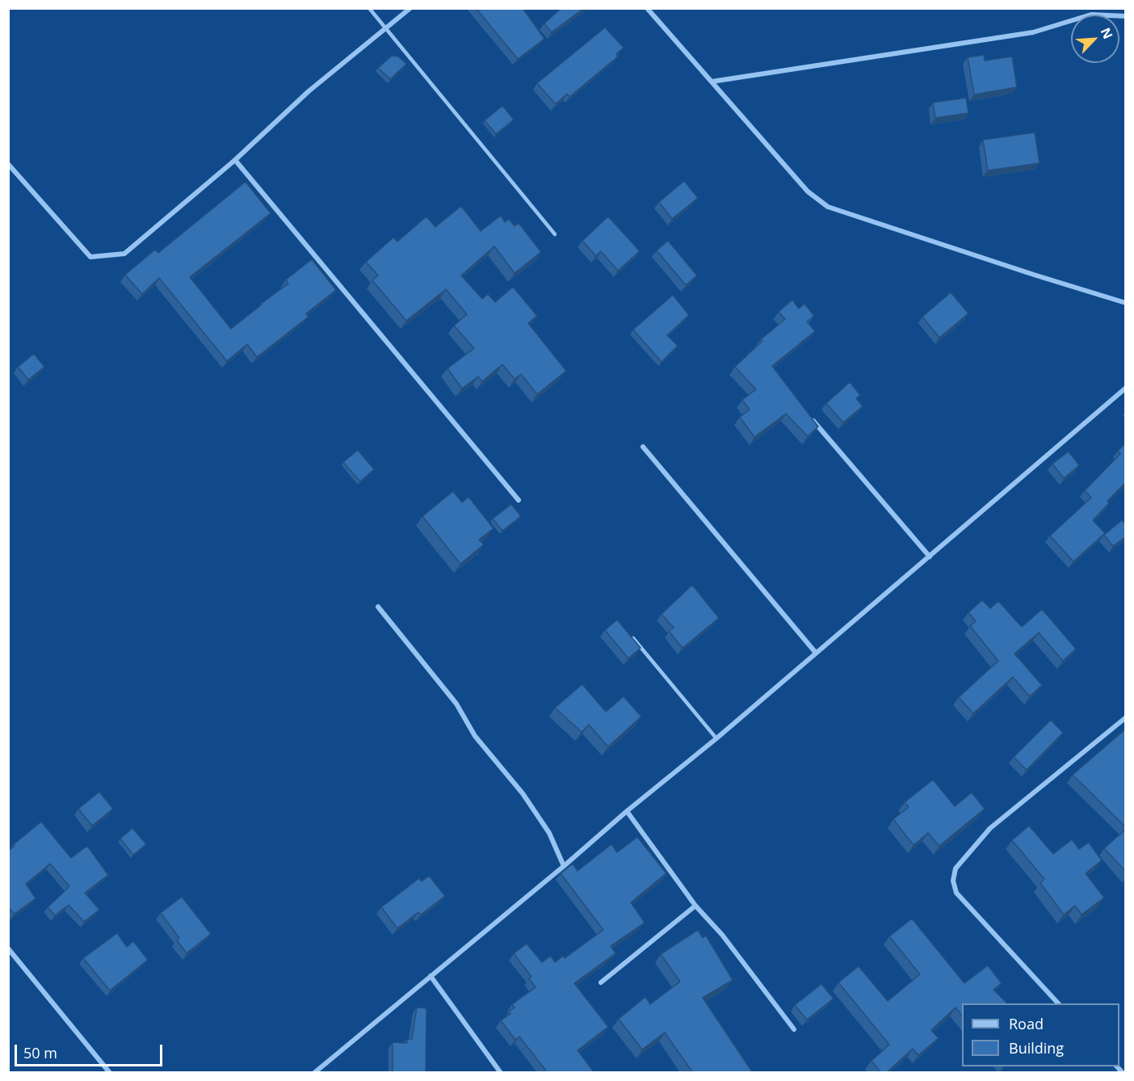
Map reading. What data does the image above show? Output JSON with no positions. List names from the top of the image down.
{
  "legend": ["Road", "Building"],
  "scale_bar": "50 m",
  "north": "top right"
}
